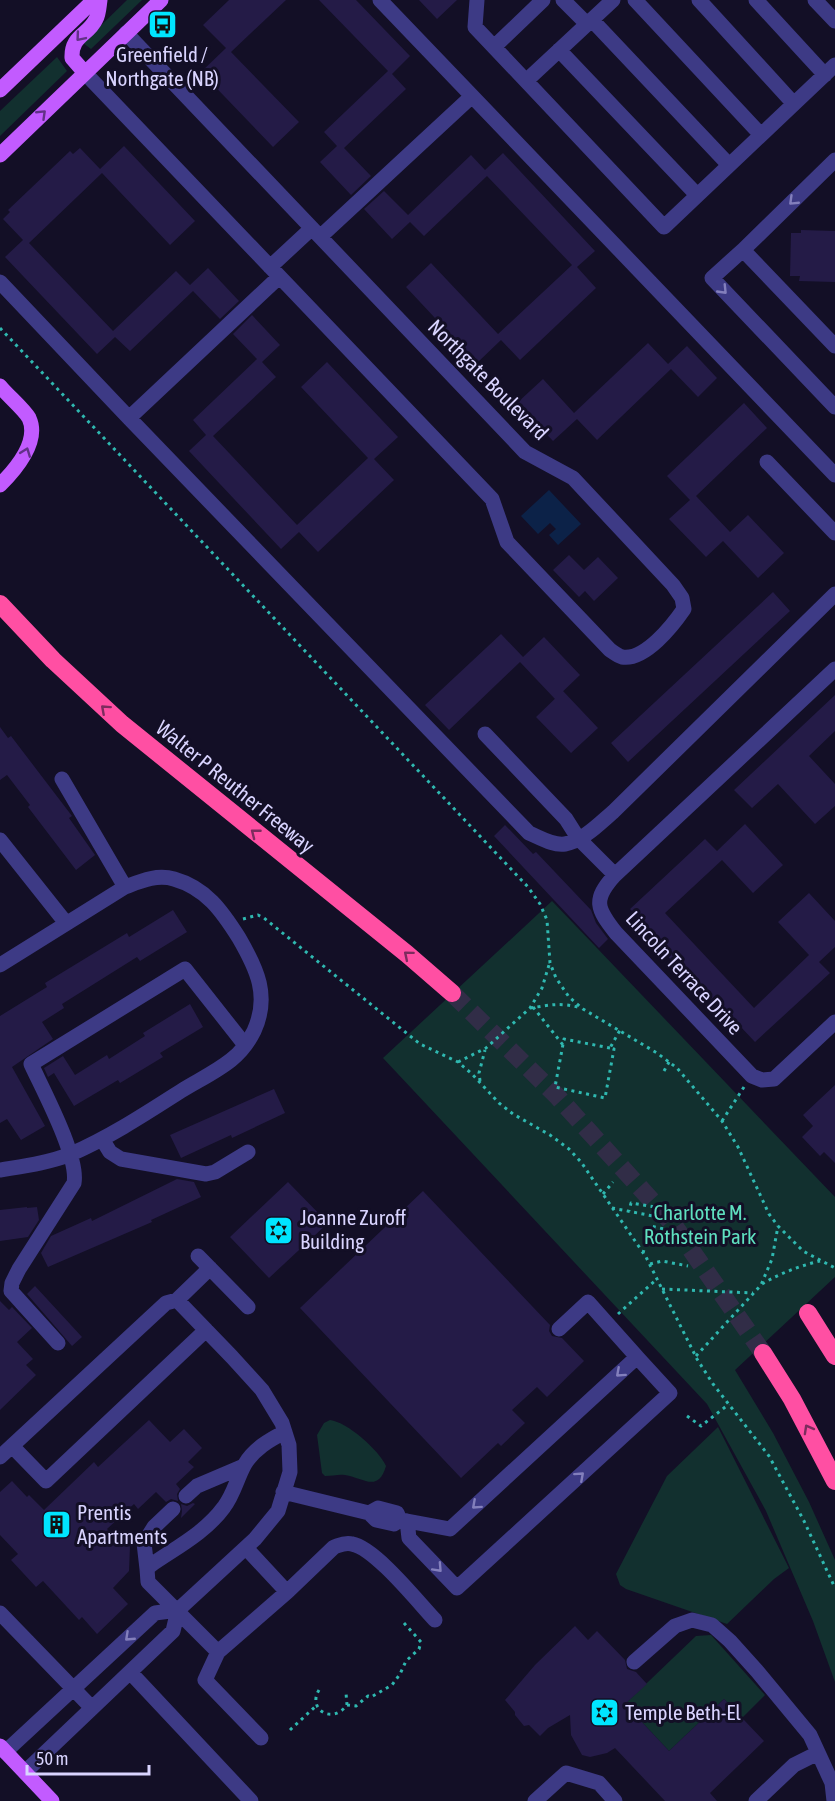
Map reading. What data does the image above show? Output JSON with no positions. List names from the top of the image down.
{
  "streets": {
    "highway": ["Walter P Reuther Freeway"],
    "street": ["Northgate Boulevard", "Lincoln Terrace Drive"]
  },
  "one_way": ["Walter P Reuther Freeway"],
  "parks": ["Charlotte M. Rothstein Park"],
  "places": {
    "bus stop": ["Greenfield / Northgate (NB)"],
    "synagogue": ["Joanne Zuroff Building", "Temple Beth-El"],
    "building": ["Prentis Apartments"]
  },
  "scale_bar": "50 m"
}
